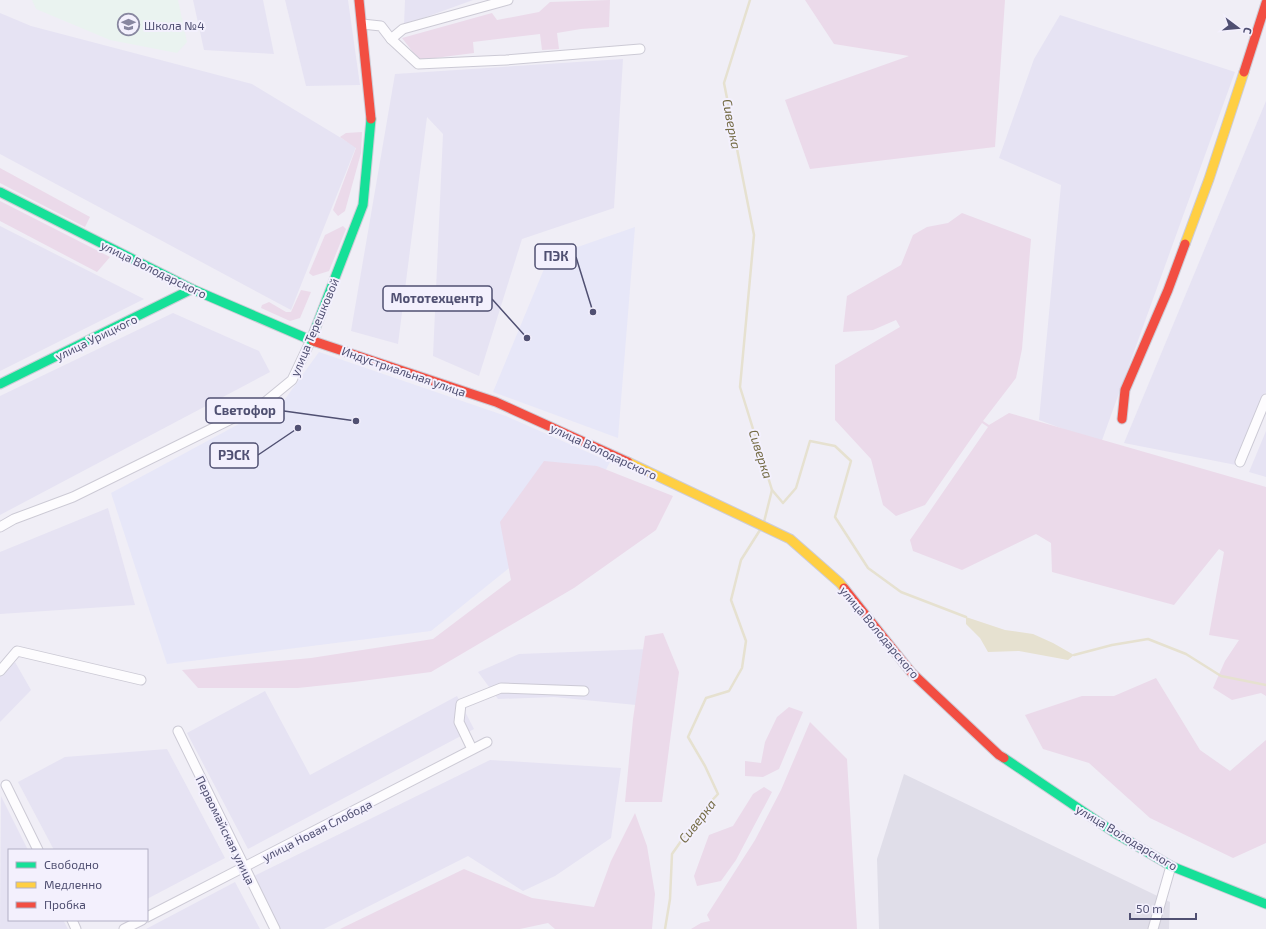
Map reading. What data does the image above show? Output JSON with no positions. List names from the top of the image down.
{
  "streets": {
    "main road": [
      "улица Володарского",
      "улица Терешковой",
      "улица Урицкого",
      "Индустриальная улица"
    ],
    "street": ["Первомайская улица", "улица Новая Слобода"]
  },
  "crossings": [
    ["улица Володарского", "улица Терешковой"],
    ["улица Володарского", "улица Урицкого"],
    ["улица Володарского", "Индустриальная улица"],
    ["улица Терешковой", "Индустриальная улица"],
    ["Первомайская улица", "улица Новая Слобода"]
  ],
  "water": ["Сиверка"],
  "places": {
    "school or university": ["Школа №4"],
    "other": [
      "ПЭК",
      "Мототехцентр",
      "Светофор",
      "РЭСК"
    ]
  },
  "legend": ["Свободно", "Медленно", "Пробка"],
  "scale_bar": "50 m",
  "north": "right"
}
